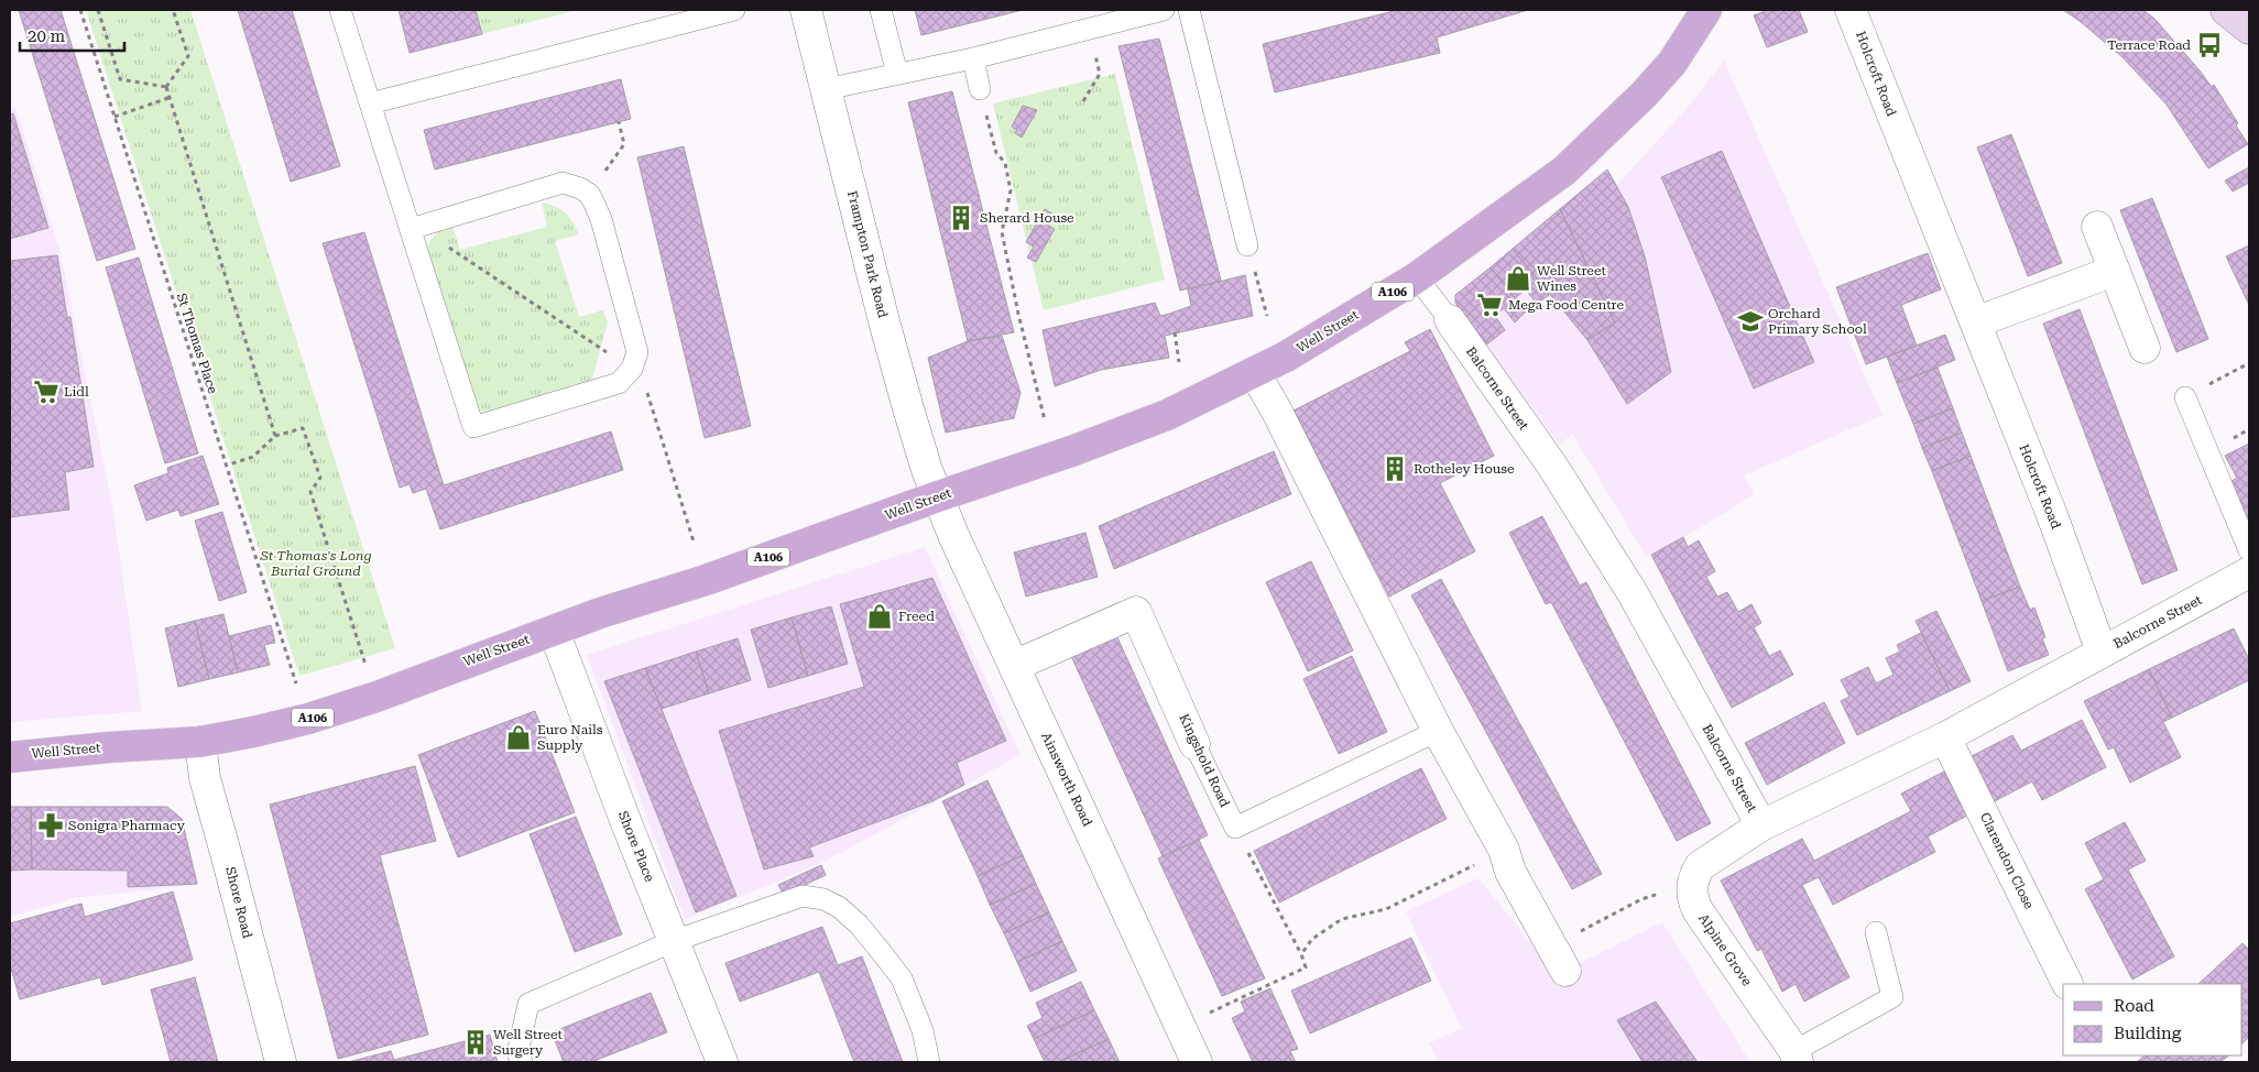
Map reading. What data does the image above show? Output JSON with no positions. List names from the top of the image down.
{
  "streets": {
    "main road": ["A106", "Well Street"],
    "street": [
      "Holcroft Road",
      "Frampton Park Road",
      "Balcorne Street",
      "Kingshold Road",
      "Ainsworth Road",
      "Shore Place",
      "Clarendon Close",
      "Shore Road",
      "Alpine Grove"
    ],
    "path": ["St Thomas Place"]
  },
  "crossings": [
    ["Holcroft Road", "Balcorne Street"],
    ["Frampton Park Road", "Well Street"],
    ["Frampton Park Road", "Ainsworth Road"],
    ["Well Street", "Balcorne Street"],
    ["Well Street", "Ainsworth Road"],
    ["Well Street", "Shore Place"],
    ["Well Street", "Shore Road"],
    ["Balcorne Street", "Clarendon Close"],
    ["Balcorne Street", "Alpine Grove"],
    ["Kingshold Road", "Ainsworth Road"]
  ],
  "parks": ["St Thomas's Long Burial Ground"],
  "places": {
    "bus stop": ["Terrace Road"],
    "building": ["Sherard House", "Rotheley House", "Well Street Surgery"],
    "shop": ["Well Street Wines", "Freed", "Euro Nails Supply"],
    "supermarket": ["Mega Food Centre", "Lidl"],
    "school or university": ["Orchard Primary School"],
    "pharmacy": ["Sonigra Pharmacy"]
  },
  "legend": ["Road", "Building"],
  "scale_bar": "20 m"
}
